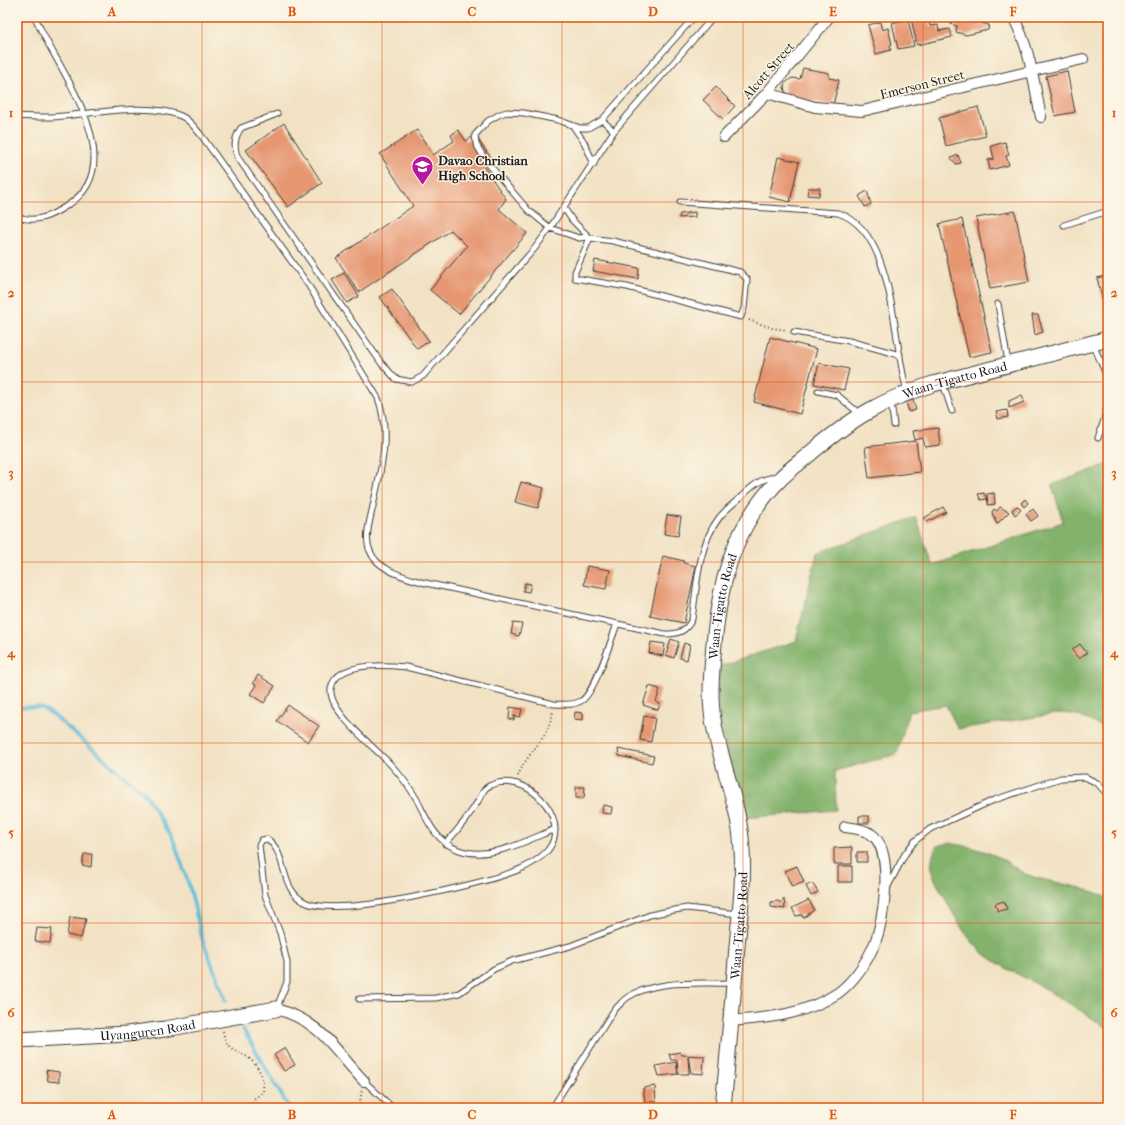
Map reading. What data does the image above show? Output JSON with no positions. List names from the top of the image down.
{
  "streets": {
    "street": [
      "Alcott Street",
      "Emerson Street",
      "Waan-Tigatto Road",
      "Uyanguren Road"
    ]
  },
  "crossings": [
    ["Alcott Street", "Emerson Street"]
  ],
  "places": {
    "school or university": ["Davao Christian High School"]
  },
  "grid": {
    "columns": [
      "A",
      "B",
      "C",
      "D",
      "E",
      "F"
    ],
    "rows": [
      "1",
      "2",
      "3",
      "4",
      "5",
      "6"
    ]
  }
}
